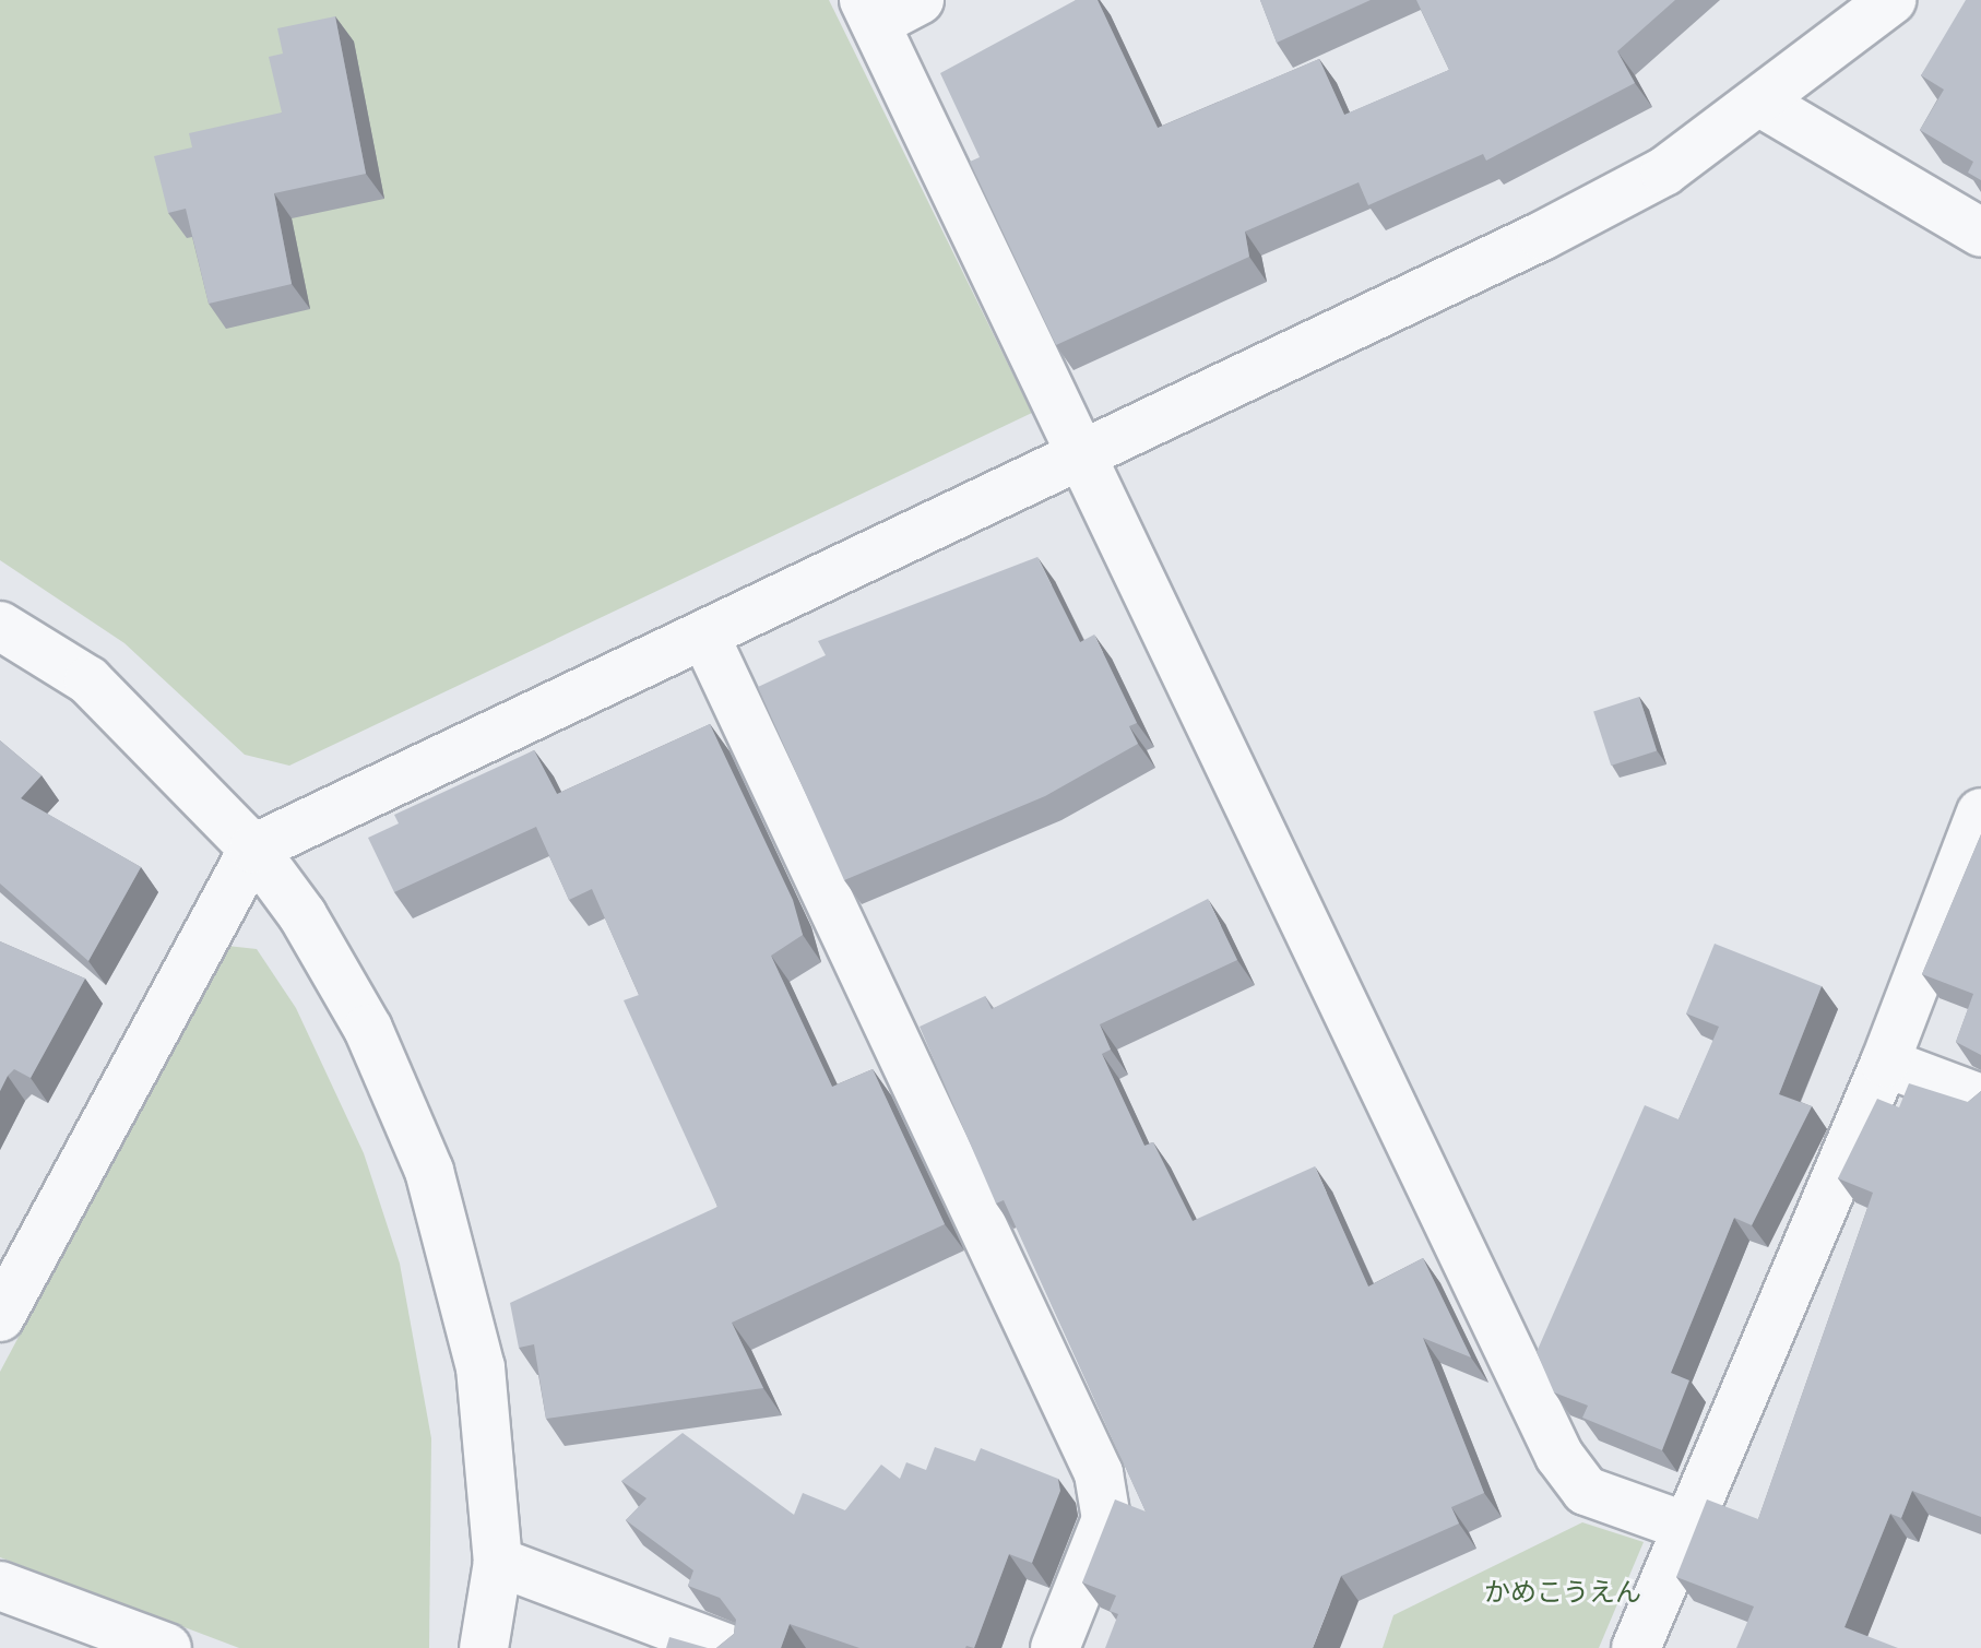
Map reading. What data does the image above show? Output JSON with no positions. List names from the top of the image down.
{
  "parks": ["かめこうえん"]
}
